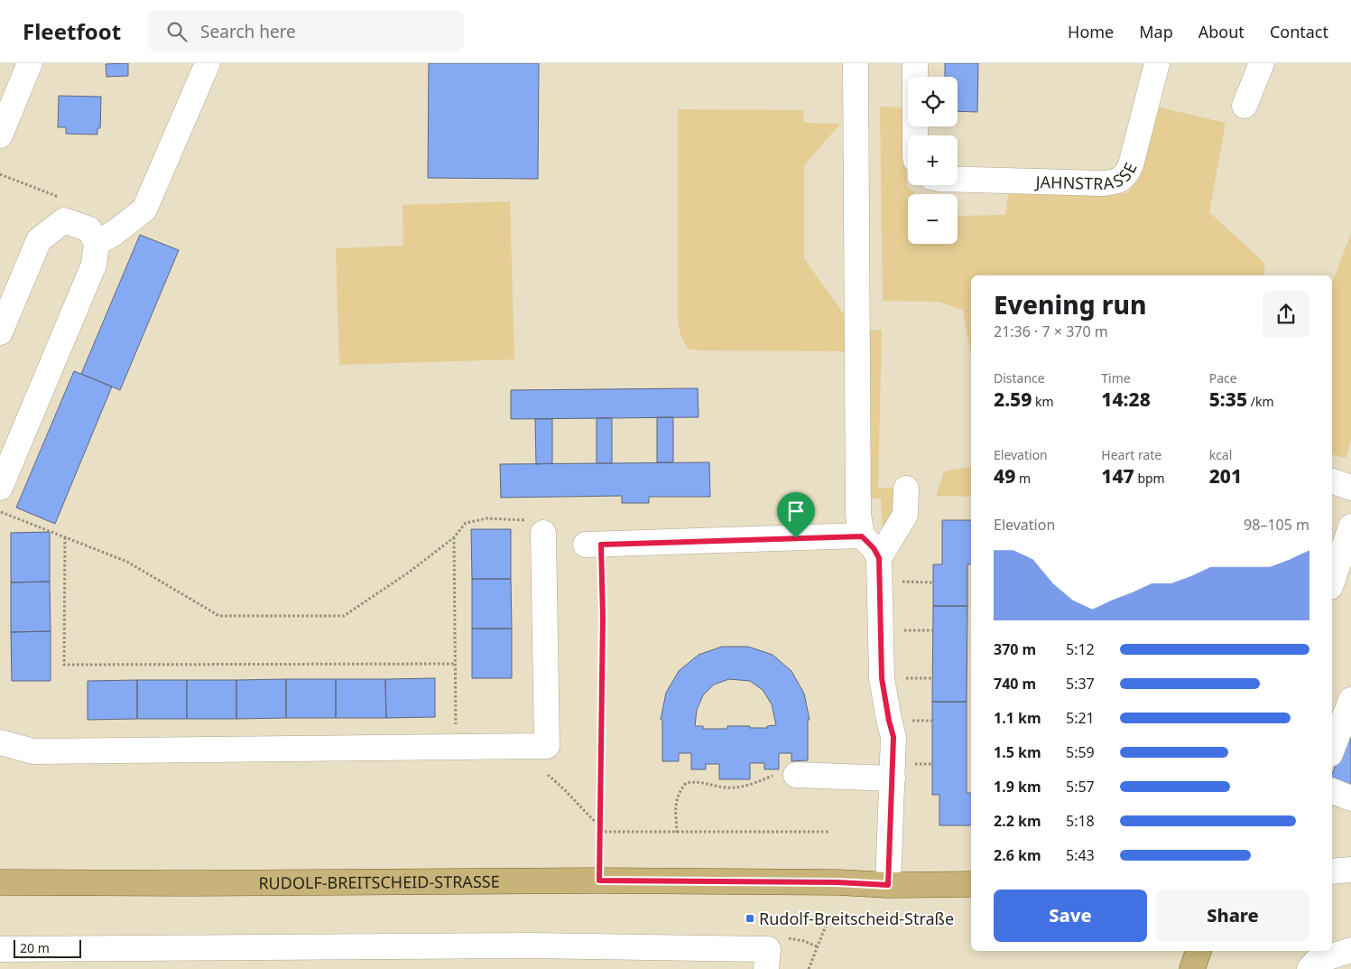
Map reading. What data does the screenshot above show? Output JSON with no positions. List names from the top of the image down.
{
  "streets": {
    "main road": ["RUDOLF-BREITSCHEID-STRASSE"],
    "street": ["JAHNSTRASSE"]
  },
  "places": {
    "transit": ["Rudolf-Breitscheid-Straße"]
  },
  "scale_bar": "20 m",
  "page": {
    "header": "Fleetfoot",
    "search": "Search here",
    "nav": [
      "Home",
      "Map",
      "About",
      "Contact"
    ],
    "map_buttons": ["+", "−"],
    "heading": ["Evening run", "21:36 · 7 × 370 m"],
    "stats": [
      ["Distance", "2.59 km"],
      ["Time", "14:28"],
      ["Pace", "5:35 /km"],
      ["Elevation", "49 m"],
      ["Heart rate", "147 bpm"],
      ["kcal", "201"]
    ],
    "chart": ["Elevation", "98–105 m"],
    "list": [
      {
        "name": "370 m",
        "note": "5:12"
      },
      {
        "name": "740 m",
        "note": "5:37"
      },
      {
        "name": "1.1 km",
        "note": "5:21"
      },
      {
        "name": "1.5 km",
        "note": "5:59"
      },
      {
        "name": "1.9 km",
        "note": "5:57"
      },
      {
        "name": "2.2 km",
        "note": "5:18"
      },
      {
        "name": "2.6 km",
        "note": "5:43"
      }
    ],
    "buttons": ["Save", "Share"],
    "scale": "20 m"
  }
}
